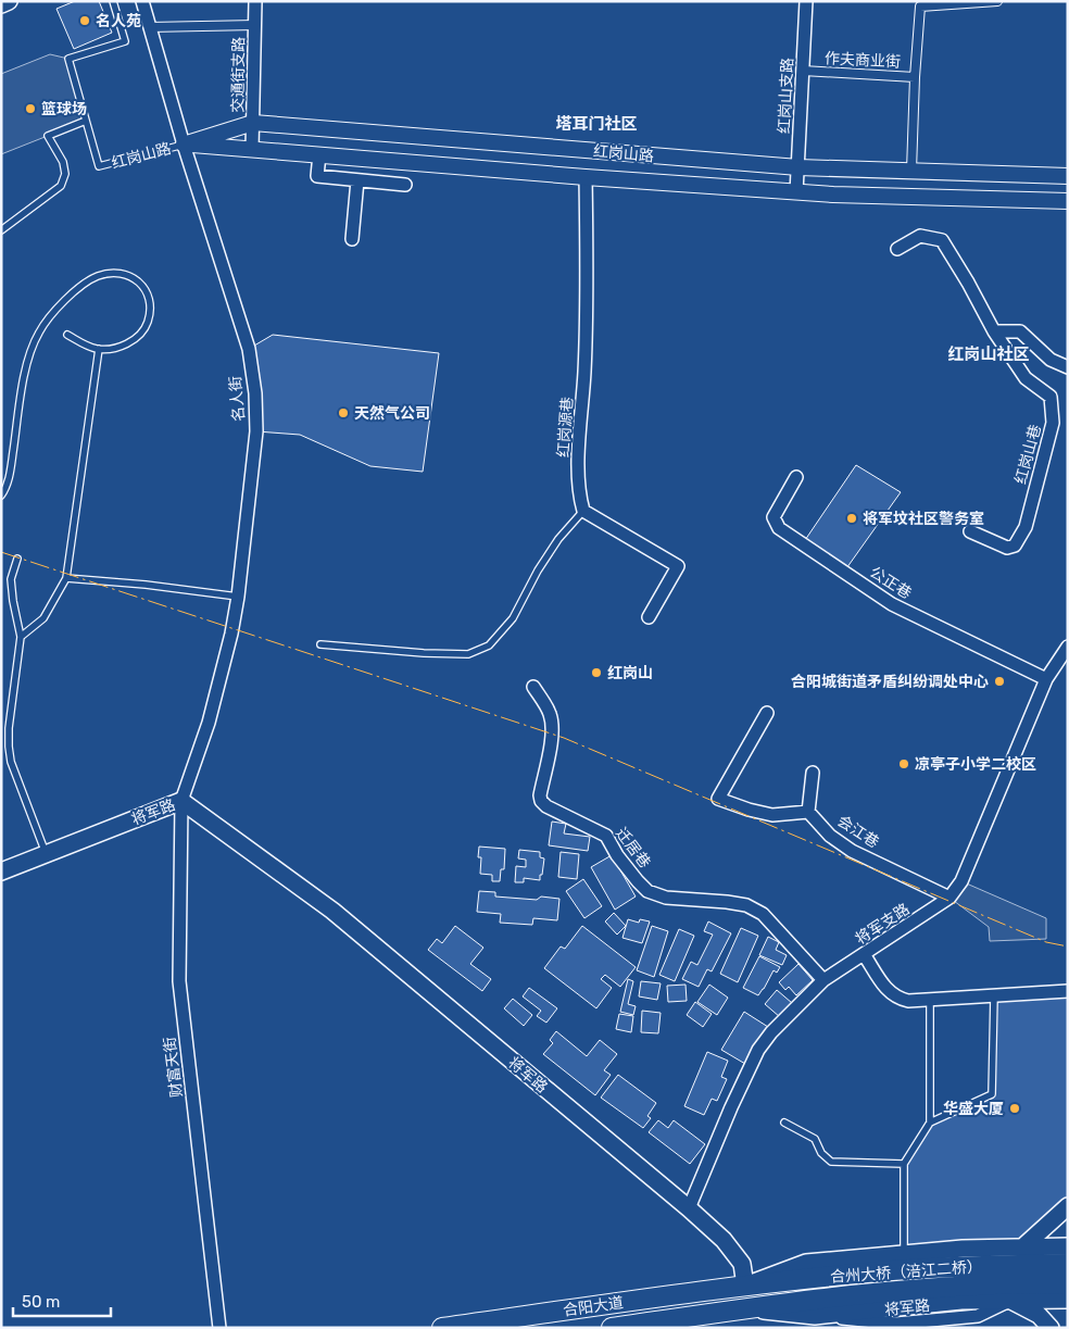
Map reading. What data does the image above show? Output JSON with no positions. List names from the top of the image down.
{
  "streets": {
    "highway": ["合州大桥（涪江二桥）", "合阳大道"],
    "main road": ["将军路"],
    "street": [
      "作夫商业街",
      "交通街支路",
      "红岗山支路",
      "红岗山路",
      "名人街",
      "红岗源巷",
      "红岗山巷",
      "公正巷",
      "会江巷",
      "迁居巷",
      "将军支路",
      "财富天街"
    ]
  },
  "crossings": [
    ["作夫商业街", "红岗山支路"],
    ["交通街支路", "红岗山路"],
    ["红岗山支路", "红岗山路"],
    ["红岗山路", "名人街"],
    ["红岗山路", "红岗源巷"],
    ["名人街", "将军路"],
    ["名人街", "财富天街"],
    ["公正巷", "将军支路"],
    ["将军路", "将军支路"],
    ["将军路", "财富天街"],
    ["将军路", "合州大桥（涪江二桥）"],
    ["将军路", "合阳大道"],
    ["会江巷", "将军支路"],
    ["迁居巷", "将军支路"],
    ["合州大桥（涪江二桥）", "合阳大道"]
  ],
  "districts": ["塔耳门社区", "红岗山社区"],
  "places": [
    "名人苑",
    "篮球场",
    "天然气公司",
    "将军坟社区警务室",
    "红岗山",
    "合阳城街道矛盾纠纷调处中心",
    "凉亭子小学二校区",
    "华盛大厦"
  ],
  "scale_bar": "50 m"
}
